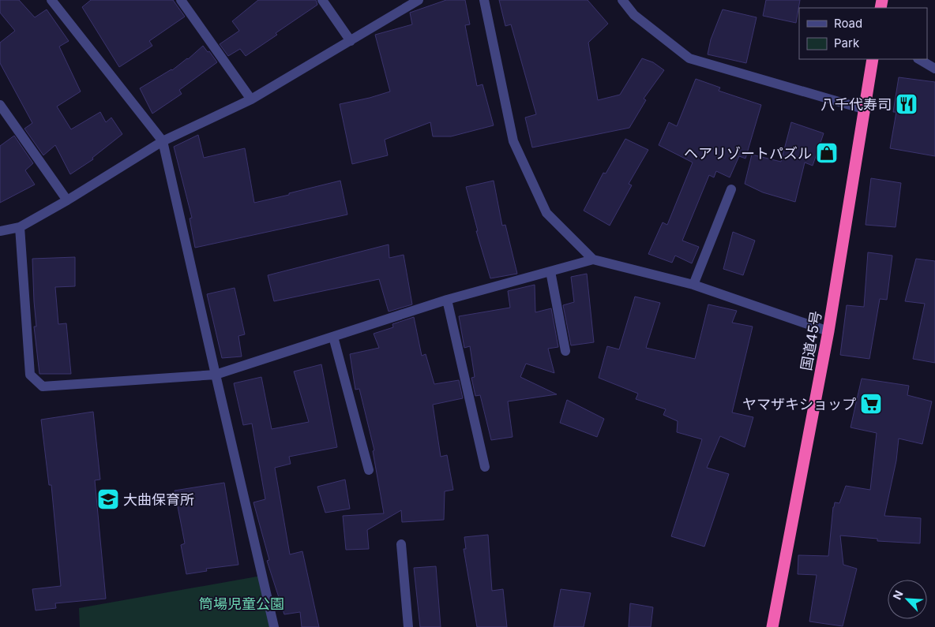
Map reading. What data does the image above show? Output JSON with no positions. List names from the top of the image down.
{
  "streets": {
    "highway": ["国道45号"]
  },
  "parks": ["筒場児童公園"],
  "places": {
    "restaurant": ["八千代寿司"],
    "shop": ["ヘアリゾートパズル"],
    "supermarket": ["ヤマザキショップ"],
    "school or university": ["大曲保育所"]
  },
  "legend": ["Road", "Park"],
  "north": "top left"
}
